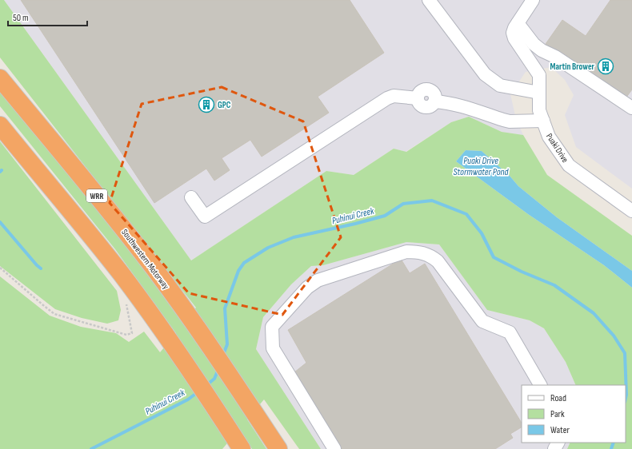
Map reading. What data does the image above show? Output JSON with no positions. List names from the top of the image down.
{
  "streets": {
    "highway": ["WRR", "Southwestern Motorway"],
    "street": ["Puaki Drive"]
  },
  "water": ["Puaki Drive Stormwater Pond", "Puhinui Creek"],
  "places": {
    "building": ["Martin Brower", "GPC"]
  },
  "legend": ["Road", "Park", "Water"],
  "scale_bar": "50 m"
}
